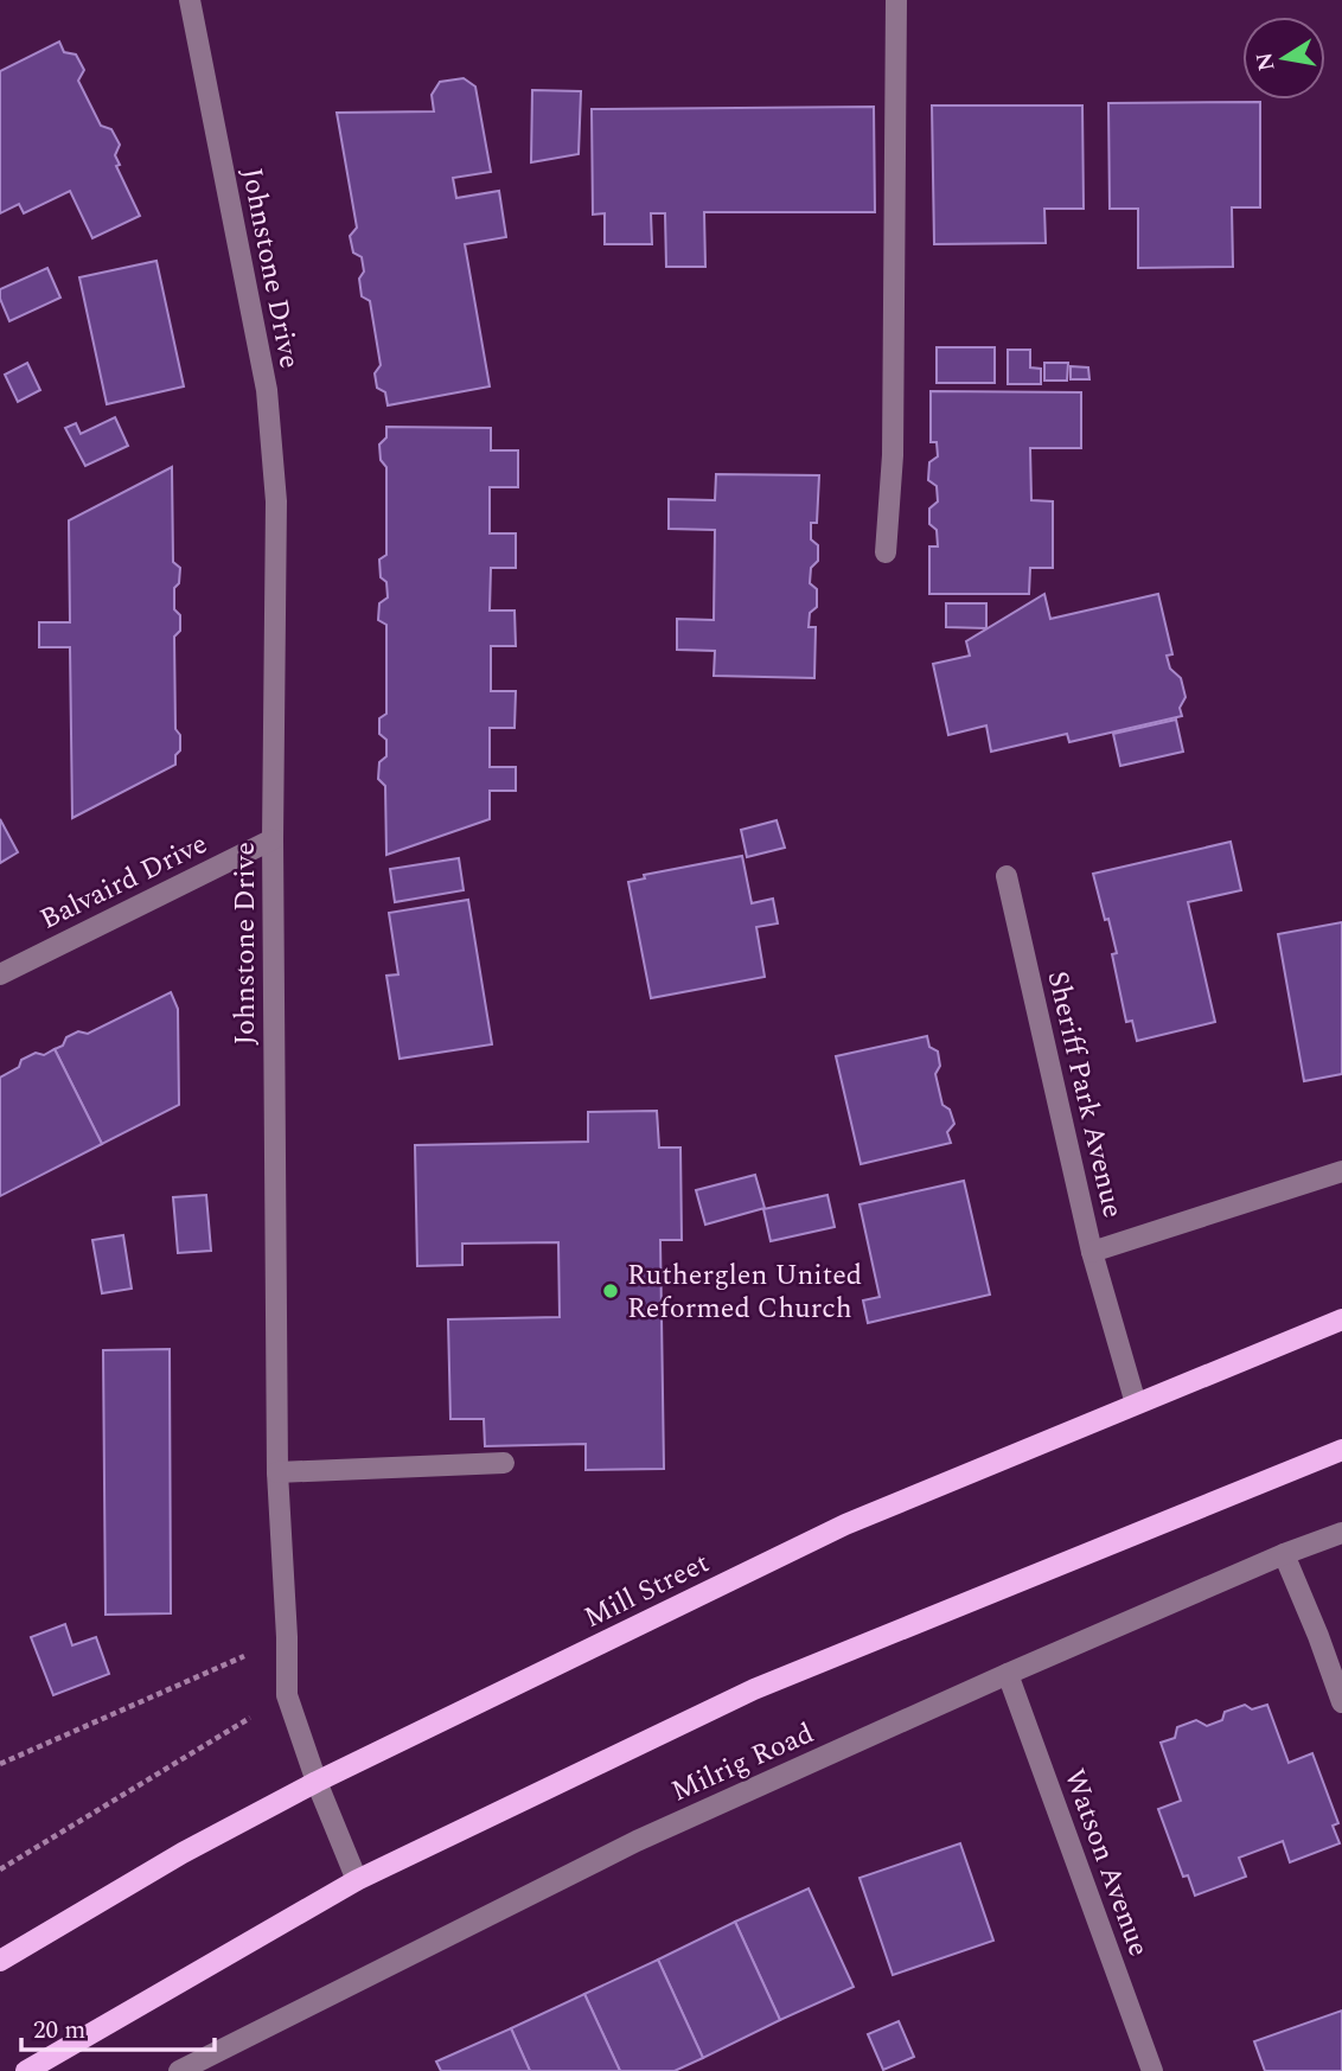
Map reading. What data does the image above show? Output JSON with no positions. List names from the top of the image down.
{
  "streets": {
    "main road": ["Mill Street"],
    "street": [
      "Johnstone Drive",
      "Balvaird Drive",
      "Sheriff Park Avenue",
      "Milrig Road",
      "Watson Avenue"
    ]
  },
  "crossings": [
    ["Johnstone Drive", "Balvaird Drive"],
    ["Johnstone Drive", "Mill Street"],
    ["Sheriff Park Avenue", "Mill Street"],
    ["Milrig Road", "Watson Avenue"]
  ],
  "places": ["Rutherglen United Reformed Church"],
  "scale_bar": "20 m",
  "north": "left"
}
